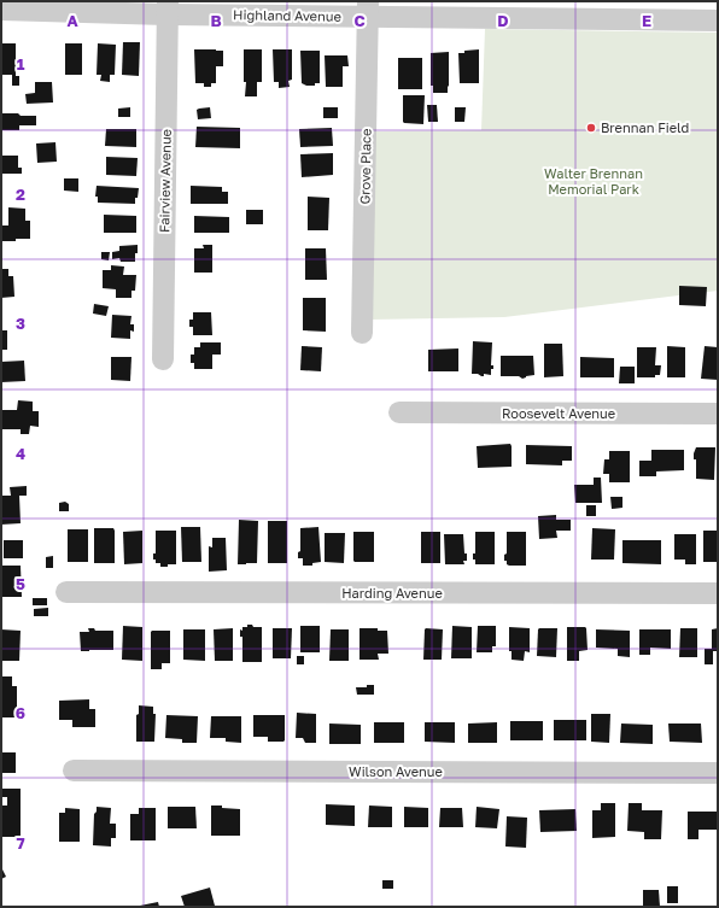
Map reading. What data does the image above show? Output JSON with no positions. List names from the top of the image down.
{
  "streets": {
    "street": [
      "Highland Avenue",
      "Grove Place",
      "Fairview Avenue",
      "Roosevelt Avenue",
      "Harding Avenue",
      "Wilson Avenue"
    ]
  },
  "crossings": [
    ["Highland Avenue", "Grove Place"],
    ["Highland Avenue", "Fairview Avenue"]
  ],
  "parks": ["Walter Brennan Memorial Park"],
  "places": ["Brennan Field"],
  "grid": {
    "columns": [
      "A",
      "B",
      "C",
      "D",
      "E"
    ],
    "rows": [
      "1",
      "2",
      "3",
      "4",
      "5",
      "6",
      "7"
    ]
  }
}
